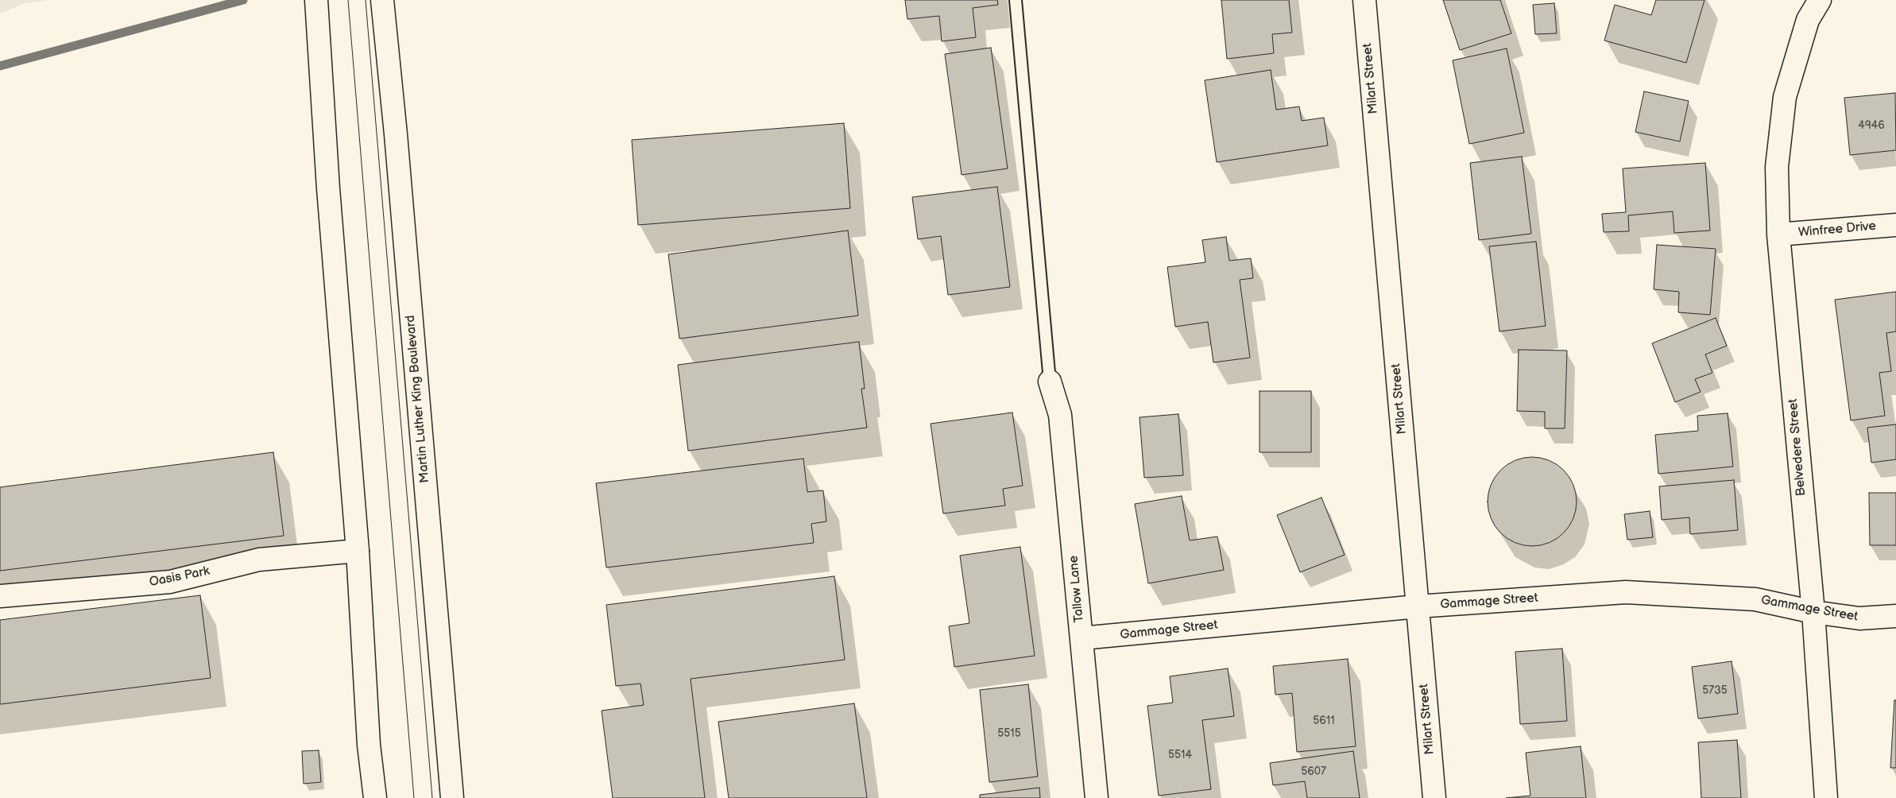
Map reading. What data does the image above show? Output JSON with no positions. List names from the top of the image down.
{
  "streets": {
    "street": [
      "Milart Street",
      "Winfree Drive",
      "Martin Luther King Boulevard",
      "Belvedere Street",
      "Oasis Park",
      "Tallow Lane",
      "Gammage Street"
    ]
  },
  "crossings": [
    ["Milart Street", "Gammage Street"],
    ["Winfree Drive", "Belvedere Street"],
    ["Belvedere Street", "Gammage Street"],
    ["Tallow Lane", "Gammage Street"]
  ],
  "house_numbers": [
    "4946",
    "5735",
    "5611",
    "5515",
    "5514",
    "5607"
  ]
}
